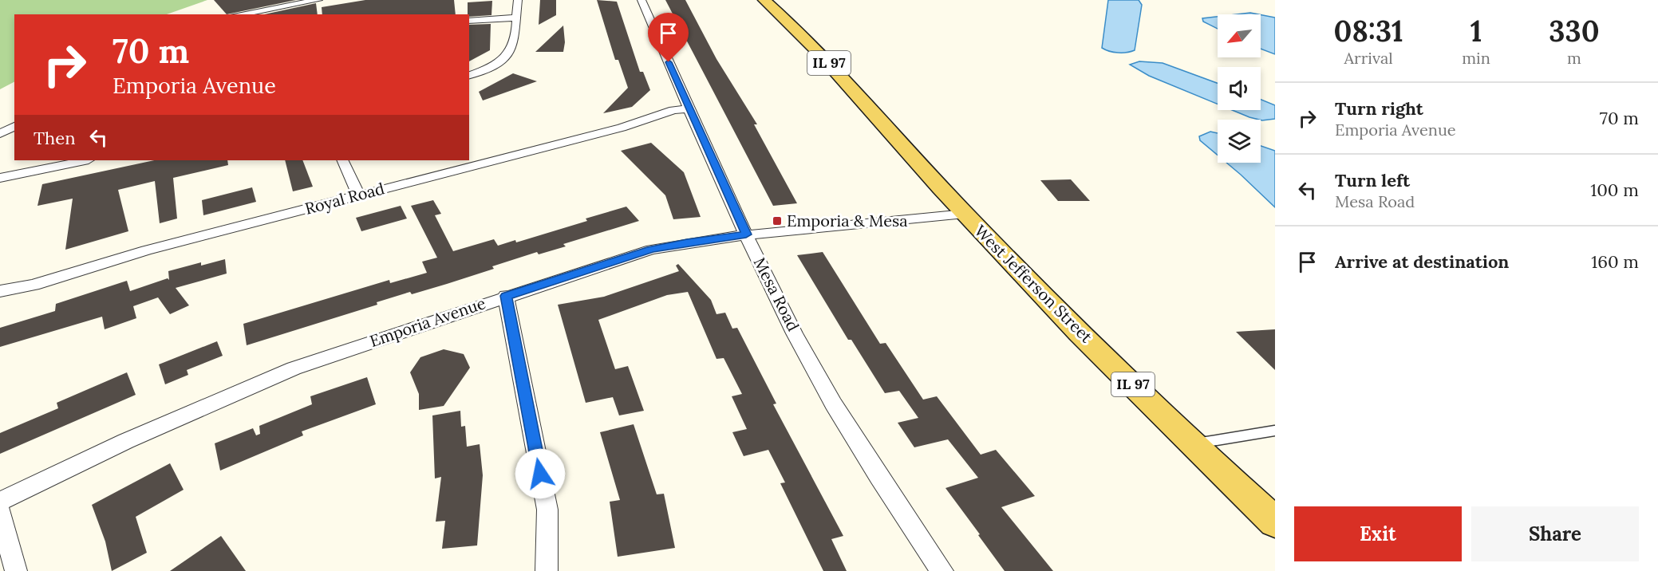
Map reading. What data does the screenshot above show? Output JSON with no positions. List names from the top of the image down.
{
  "streets": {
    "main road": ["IL 97", "West Jefferson Street"],
    "street": ["Royal Road", "Mesa Road", "Emporia Avenue"]
  },
  "crossings": [
    ["Royal Road", "Mesa Road"],
    ["West Jefferson Street", "Emporia Avenue"],
    ["Mesa Road", "Emporia Avenue"]
  ],
  "places": {
    "transit": ["Emporia & Mesa"]
  },
  "north": "bottom left",
  "page": {
    "eta": [
      "08:31",
      "Arrival",
      "1",
      "min",
      "330",
      "m"
    ],
    "turn": ["70 m", "Emporia Avenue"],
    "list": [
      {
        "name": "Turn right",
        "note": "Emporia Avenue",
        "value": "70 m"
      },
      {
        "name": "Turn left",
        "note": "Mesa Road",
        "value": "100 m"
      },
      {
        "name": "Arrive at destination",
        "value": "160 m"
      }
    ],
    "then": "Then",
    "buttons": ["Exit", "Share"]
  }
}
